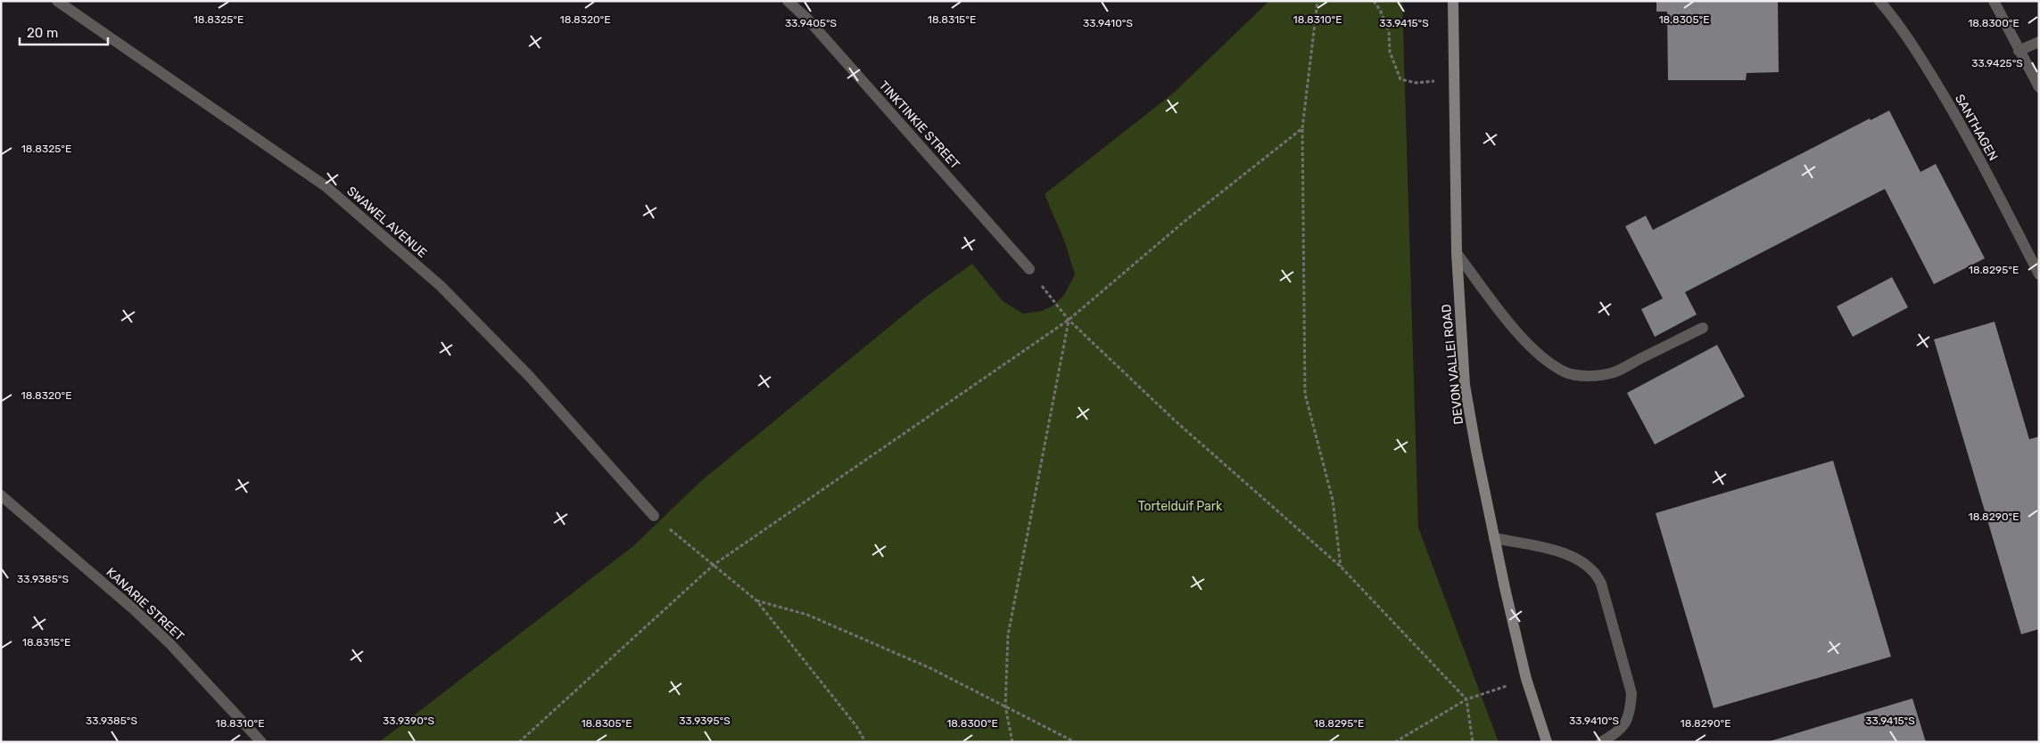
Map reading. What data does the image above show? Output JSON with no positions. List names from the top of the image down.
{
  "streets": {
    "street": [
      "TINKTINKIE STREET",
      "SANTHAGEN",
      "SWAWEL AVENUE",
      "DEVON VALLEI ROAD",
      "KANARIE STREET"
    ]
  },
  "parks": ["Tortelduif Park"],
  "scale_bar": "20 m",
  "coordinates": [
    "18.8325°E",
    "18.8320°E",
    "18.8315°E",
    "18.8310°E",
    "18.8305°E",
    "33.9405°S",
    "33.9410°S",
    "33.9415°S",
    "18.8300°E",
    "33.9425°S",
    "18.8295°E",
    "18.8290°E",
    "33.9385°S",
    "33.9390°S",
    "33.9395°S"
  ]
}
